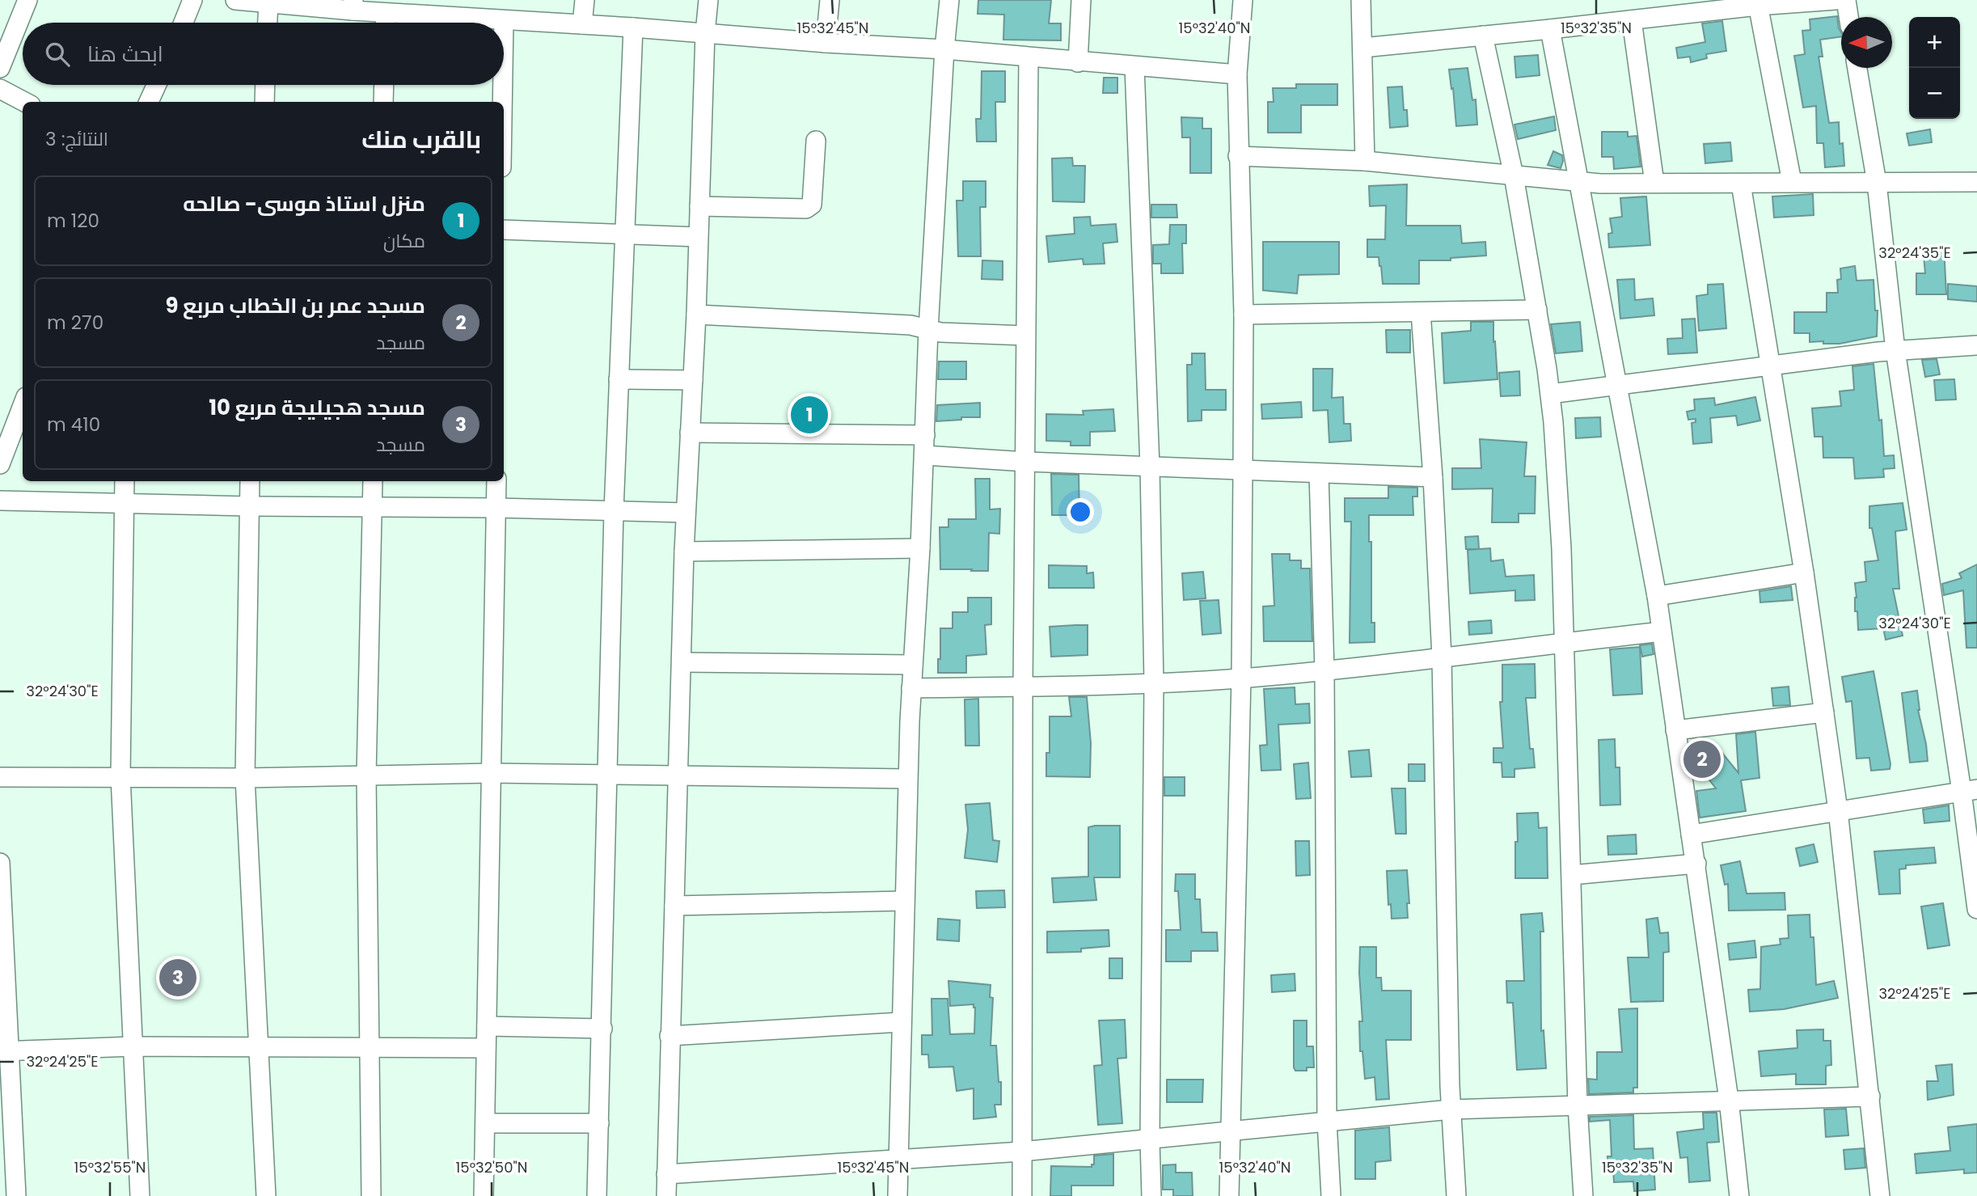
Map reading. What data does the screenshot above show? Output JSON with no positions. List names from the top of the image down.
{
  "north": "left",
  "page": {
    "map_buttons": ["+", "−"],
    "search": "ابحث هنا",
    "heading": ["بالقرب منك", "النتائج: 3"],
    "list": [
      {
        "mark": "1",
        "name": "منزل استاذ موسى- صالحه",
        "note": "مكان",
        "value": "120 m"
      },
      {
        "mark": "2",
        "name": "مسجد عمر بن الخطاب مربع 9",
        "note": "مسجد",
        "value": "270 m"
      },
      {
        "mark": "3",
        "name": "مسجد هجيليجة مربع 10",
        "note": "مسجد",
        "value": "410 m"
      }
    ],
    "pins": ["1", "2", "3"]
  },
  "coordinates": [
    "15°32'45\"N",
    "15°32'40\"N",
    "15°32'35\"N",
    "32°24'35\"E",
    "32°24'30\"E",
    "32°24'25\"E",
    "15°32'55\"N",
    "15°32'50\"N"
  ]
}
